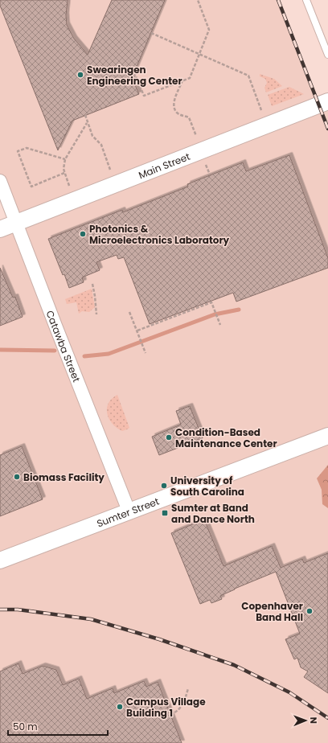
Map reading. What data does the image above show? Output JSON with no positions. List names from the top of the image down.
{
  "streets": {
    "street": ["Main Street", "Catawba Street", "Sumter Street"]
  },
  "crossings": [
    ["Main Street", "Catawba Street"],
    ["Catawba Street", "Sumter Street"]
  ],
  "places": {
    "other": [
      "Swearingen Engineering Center",
      "Photonics & Microelectronics Laboratory",
      "Condition-Based Maintenance Center",
      "Biomass Facility",
      "University of South Carolina",
      "Copenhaver Band Hall",
      "Campus Village Building 1"
    ],
    "transit": ["Sumter at Band and Dance North"]
  },
  "scale_bar": "50 m",
  "north": "right"
}
